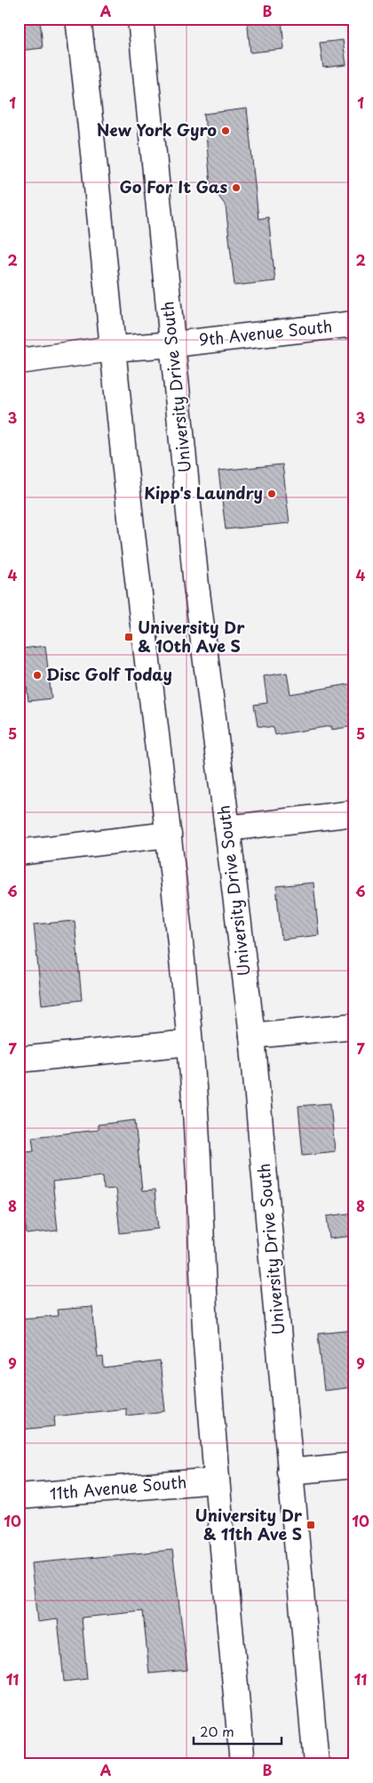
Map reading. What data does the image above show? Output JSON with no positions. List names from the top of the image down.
{
  "streets": {
    "main road": ["9th Avenue South", "University Drive South", "11th Avenue South"]
  },
  "crossings": [
    ["9th Avenue South", "University Drive South"]
  ],
  "places": {
    "other": [
      "New York Gyro",
      "Go For It Gas",
      "Kipp's Laundry",
      "Disc Golf Today"
    ],
    "transit": ["University Dr & 10th Ave S", "University Dr & 11th Ave S"]
  },
  "scale_bar": "20 m",
  "grid": {
    "columns": ["A", "B"],
    "rows": [
      "1",
      "2",
      "3",
      "4",
      "5",
      "6",
      "7",
      "8",
      "9",
      "10",
      "11"
    ]
  }
}
